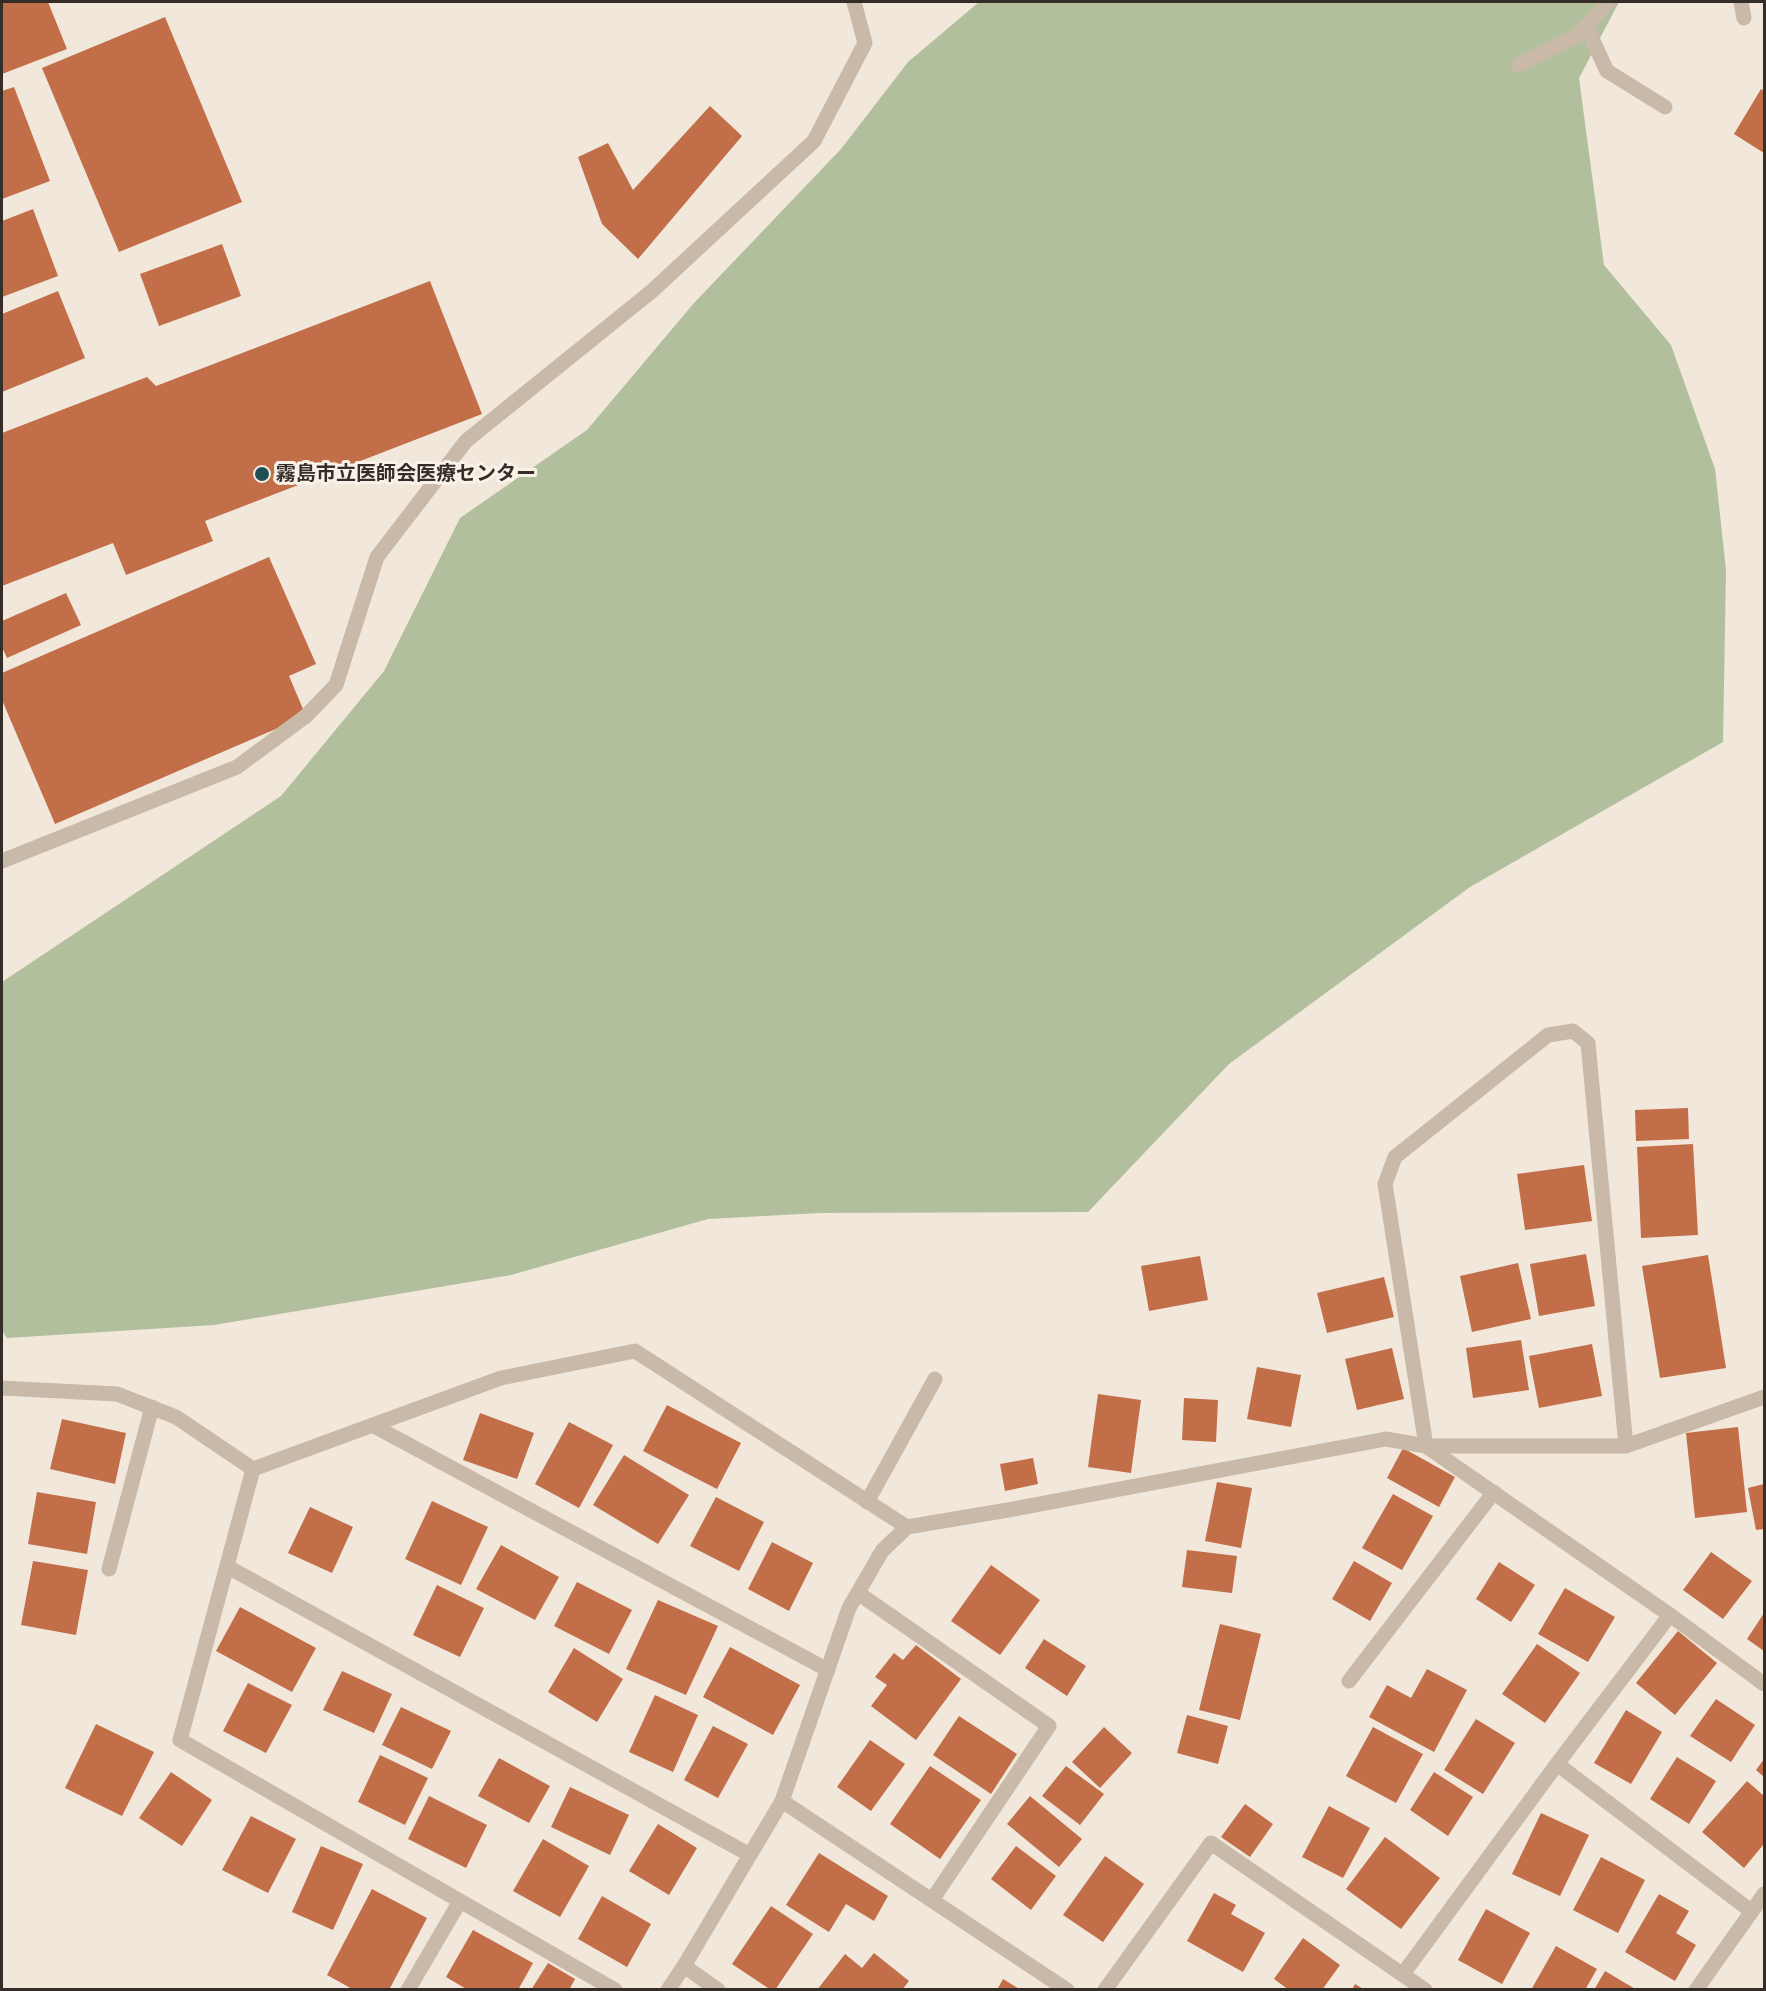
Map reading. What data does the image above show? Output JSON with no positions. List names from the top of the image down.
{
  "places": ["霧島市立医師会医療センター"]
}
